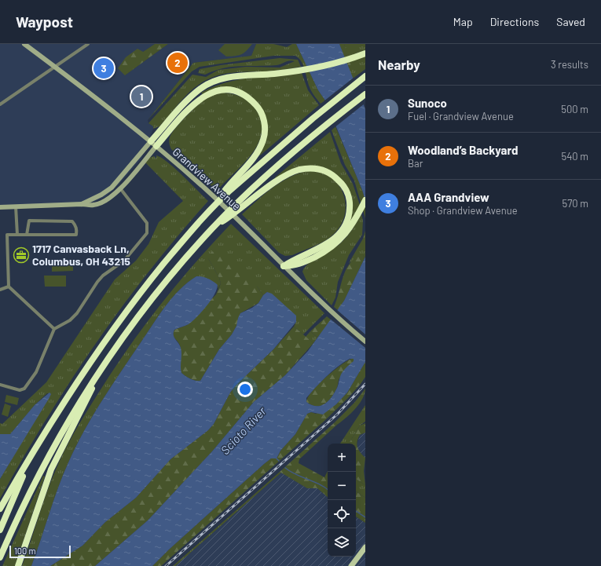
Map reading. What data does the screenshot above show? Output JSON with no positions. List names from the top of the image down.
{
  "streets": {
    "main road": ["Grandview Avenue"]
  },
  "water": ["Scioto River"],
  "places": {
    "office": ["1717 Canvasback Ln, Columbus, OH 43215"]
  },
  "scale_bar": "100 m",
  "page": {
    "header": "Waypost",
    "nav": ["Map", "Directions", "Saved"],
    "heading": ["Nearby", "3 results"],
    "pins": ["2", "3", "1"],
    "list": [
      {
        "mark": "1",
        "name": "Sunoco",
        "note": "Fuel · Grandview Avenue",
        "value": "500 m"
      },
      {
        "mark": "2",
        "name": "Woodland’s Backyard",
        "note": "Bar",
        "value": "540 m"
      },
      {
        "mark": "3",
        "name": "AAA Grandview",
        "note": "Shop · Grandview Avenue",
        "value": "570 m"
      }
    ],
    "map_buttons": ["+", "−"],
    "scale": "100 m"
  }
}
